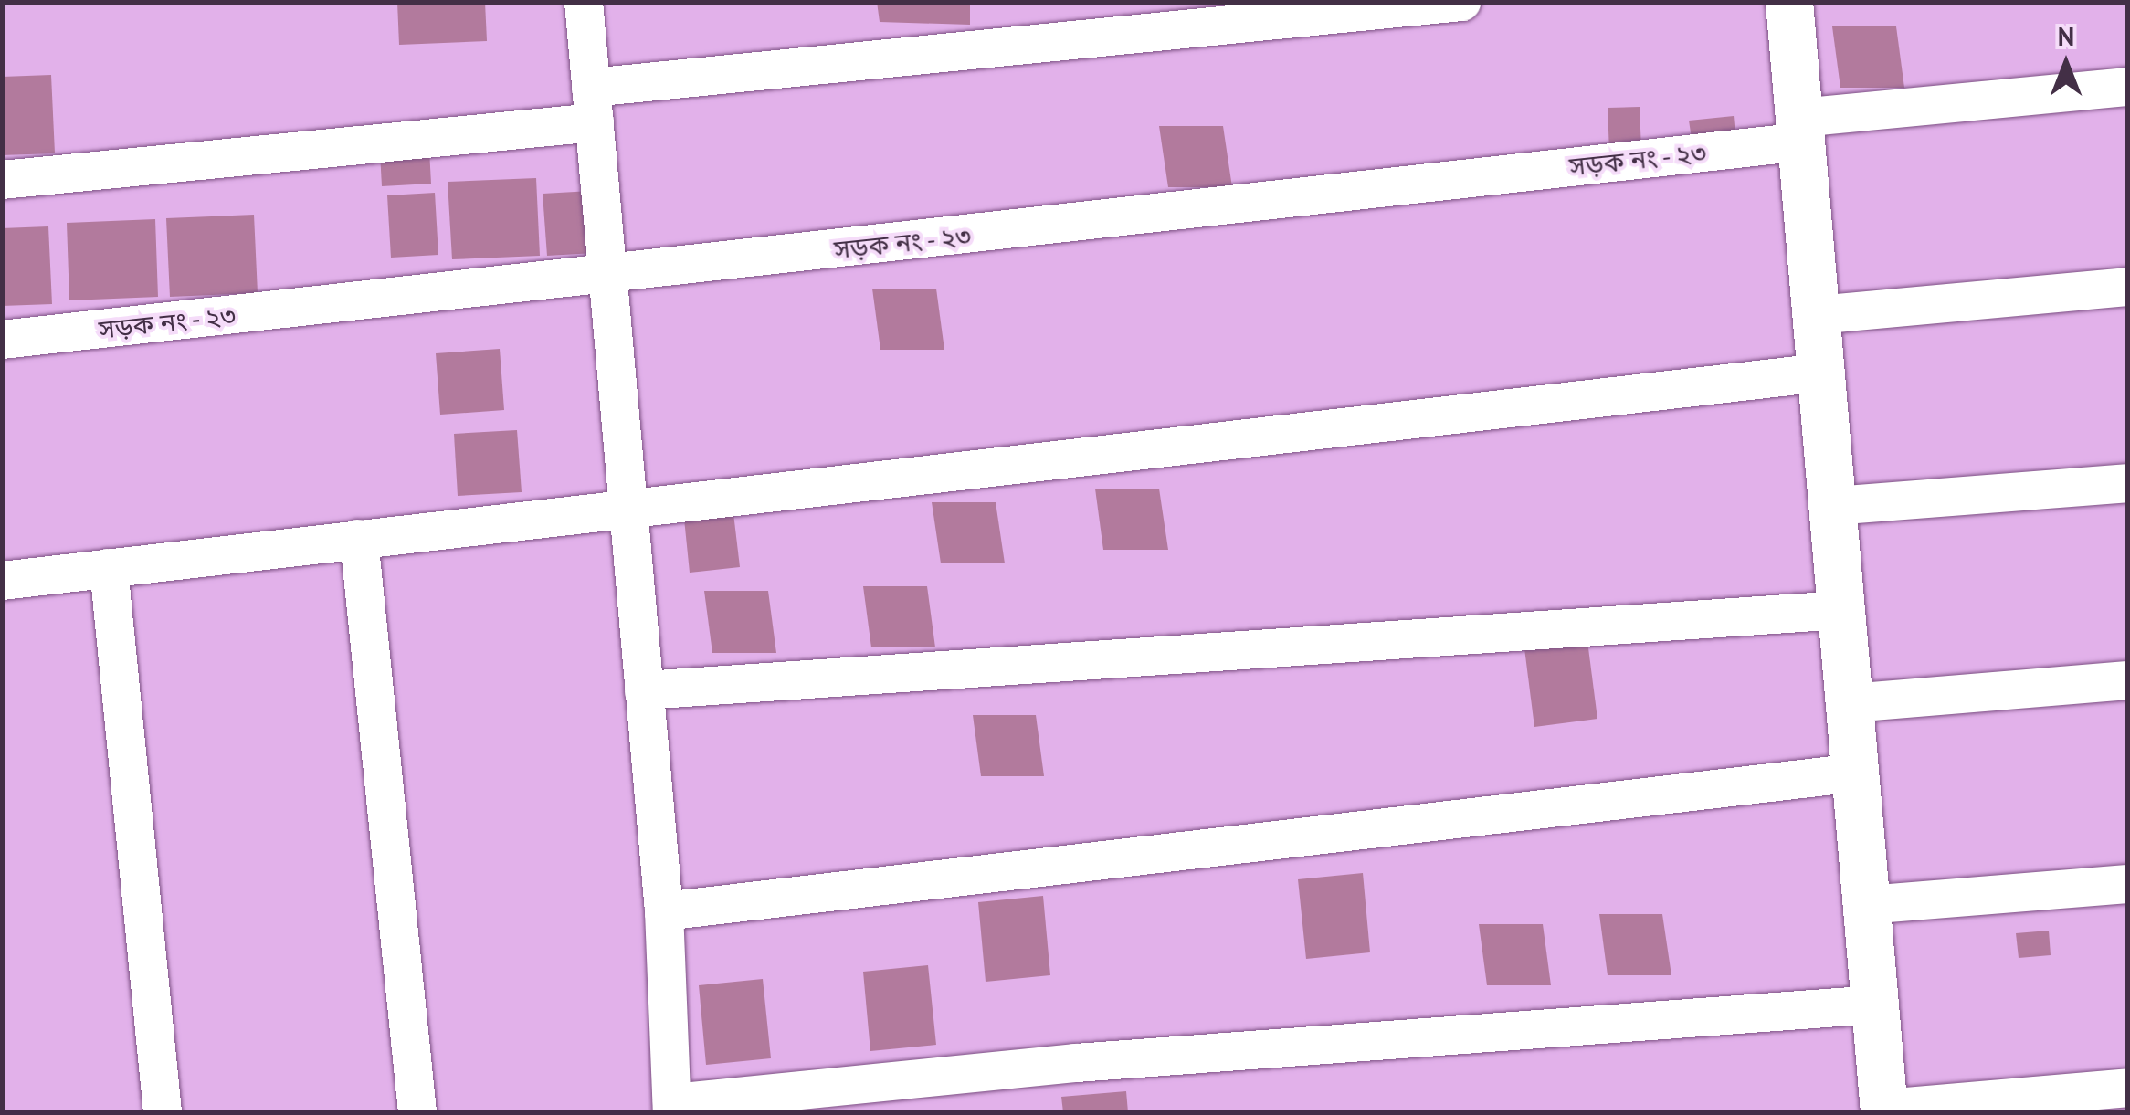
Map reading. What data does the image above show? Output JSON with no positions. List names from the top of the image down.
{
  "streets": {
    "street": ["সড়ক নং - ২৩"]
  },
  "north": "top"
}
